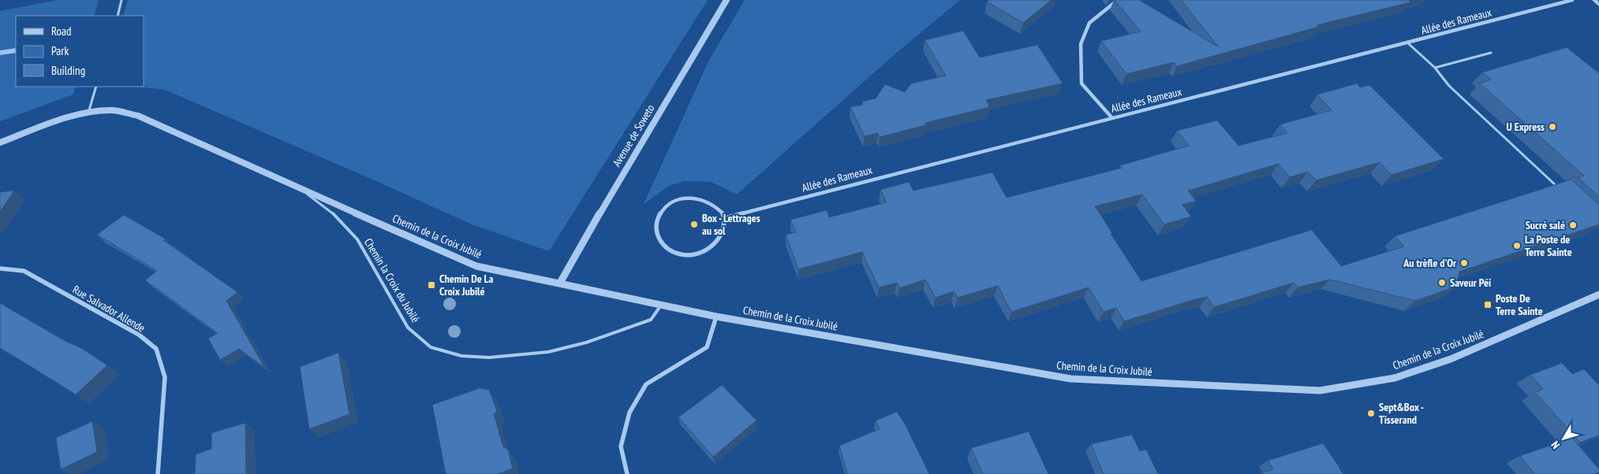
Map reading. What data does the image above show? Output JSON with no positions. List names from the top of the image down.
{
  "streets": {
    "street": [
      "Allée des Rameaux",
      "Avenue de Soweto",
      "Chemin de la Croix Jubilé",
      "Rue Salvador Allende"
    ],
    "lane": ["Chemin la Croix du Jubilé"]
  },
  "crossings": [
    ["Avenue de Soweto", "Chemin de la Croix Jubilé"],
    ["Chemin de la Croix Jubilé", "Chemin la Croix du Jubilé"]
  ],
  "places": {
    "other": [
      "U Express",
      "Box - Lettrages au sol",
      "Sucré salé",
      "La Poste de Terre Sainte",
      "Au trèfle d'Or",
      "Saveur Péi",
      "Sept&Box - Tisserand"
    ],
    "transit": ["Chemin De La Croix Jubilé", "Poste De Terre Sainte"]
  },
  "legend": ["Road", "Park", "Building"],
  "north": "bottom left"
}
